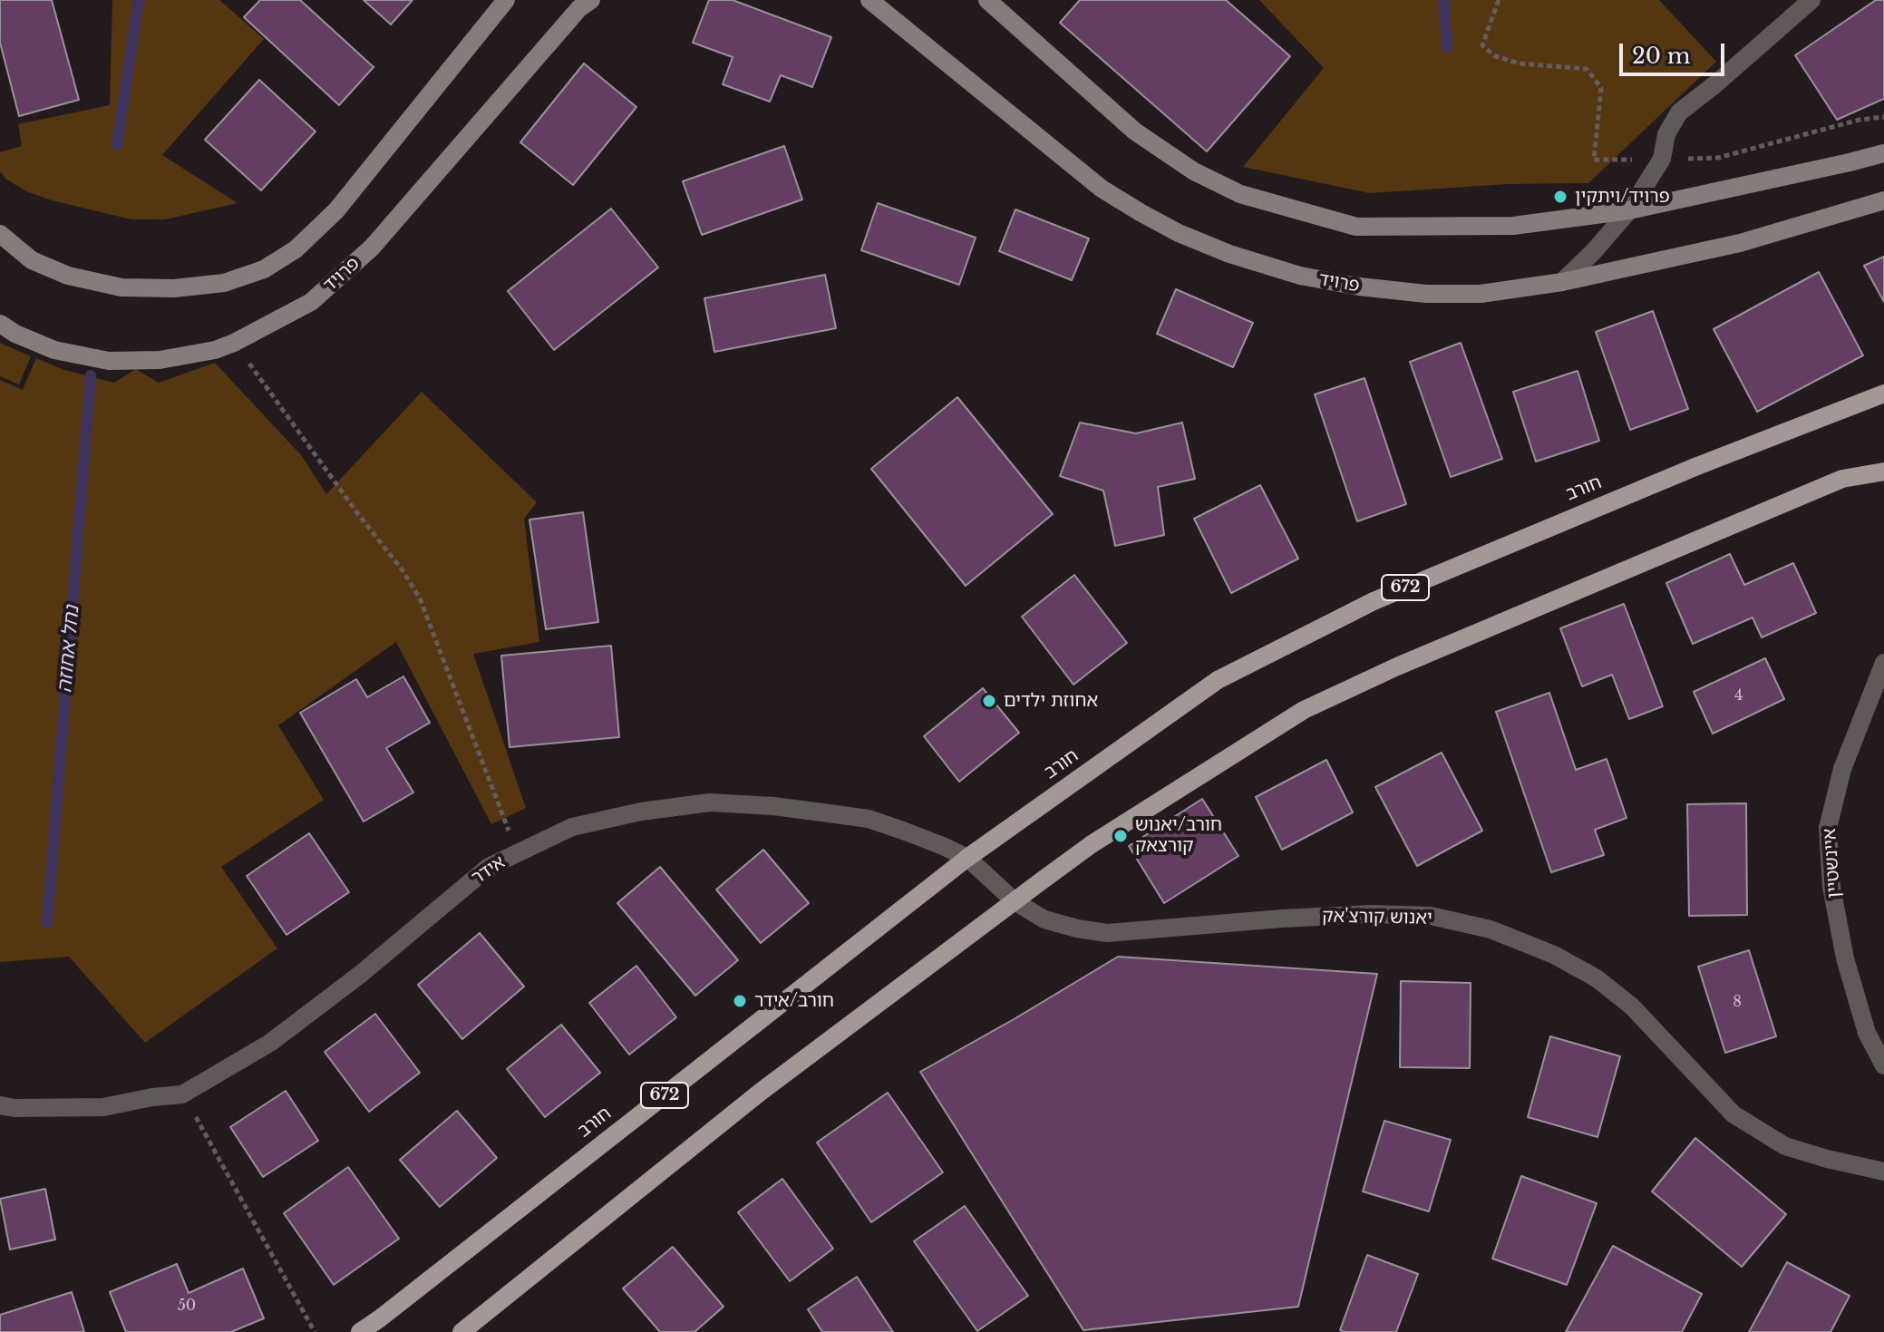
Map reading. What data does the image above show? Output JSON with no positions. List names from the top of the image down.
{
  "streets": {
    "main road": ["פרויד", "חורב", "672"],
    "street": ["איינשטיין", "אידר", "יאנוש קורצ'אק"]
  },
  "crossings": [
    ["חורב", "אידר"],
    ["אידר", "יאנוש קורצ'אק"]
  ],
  "water": ["נחל אחוזה"],
  "places": [
    "פרויד/ויתקין",
    "אחוזת ילדים",
    "חורב/יאנוש קורצאק",
    "חורב/אידר"
  ],
  "house_numbers": ["4", "8", "50"],
  "scale_bar": "20 m"
}
